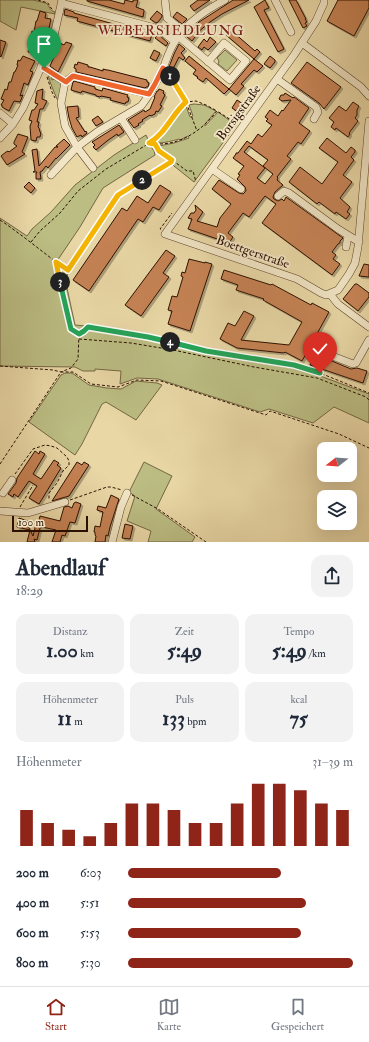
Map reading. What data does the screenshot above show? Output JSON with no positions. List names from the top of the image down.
{
  "streets": {
    "street": ["Borsigstraße", "Boettgerstraße"]
  },
  "crossings": [
    ["Borsigstraße", "Boettgerstraße"]
  ],
  "districts": ["WEBERSIEDLUNG"],
  "scale_bar": "100 m",
  "north": "left",
  "page": {
    "pins": [
      "1",
      "2",
      "3",
      "4"
    ],
    "scale": "100 m",
    "heading": ["Abendlauf", "18:29"],
    "stats": [
      ["Distanz", "1.00 km"],
      ["Zeit", "5:49"],
      ["Tempo", "5:49 /km"],
      ["Höhenmeter", "11 m"],
      ["Puls", "133 bpm"],
      ["kcal", "75"]
    ],
    "chart": ["Höhenmeter", "31–39 m"],
    "list": [
      {
        "name": "200 m",
        "note": "6:03"
      },
      {
        "name": "400 m",
        "note": "5:51"
      },
      {
        "name": "600 m",
        "note": "5:53"
      },
      {
        "name": "800 m",
        "note": "5:30"
      }
    ],
    "tabs": ["Start", "Karte", "Gespeichert"]
  }
}
